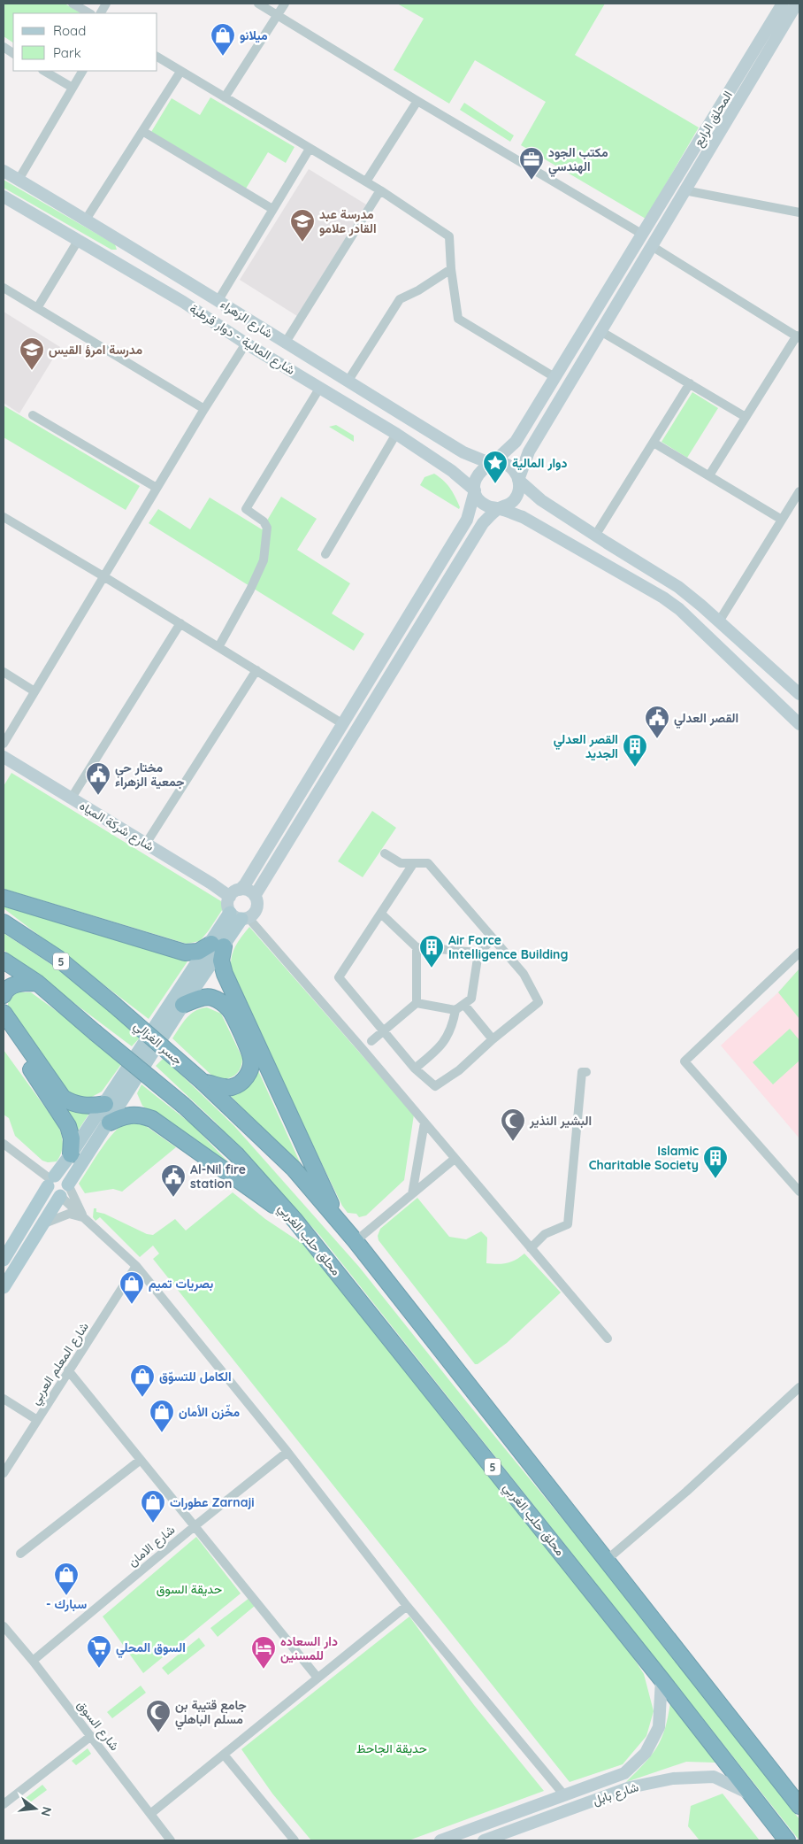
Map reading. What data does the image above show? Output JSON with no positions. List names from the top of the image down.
{
  "streets": {
    "highway": ["5", "جسر الغزالي", "محلق حلب الغربي"],
    "main road": [
      "المحلق الرابع",
      "شارع الزهراء",
      "شارع المالية - دوار قرطبة",
      "شارع شركة المياه",
      "شارع بابل"
    ],
    "street": ["شارع المعلم العربي", "شارع الامان", "شارع السوق"]
  },
  "crossings": [
    ["المحلق الرابع", "شارع الزهراء"],
    ["المحلق الرابع", "شارع المالية - دوار قرطبة"],
    ["شارع الزهراء", "شارع المالية - دوار قرطبة"],
    ["5", "جسر الغزالي"],
    ["5", "محلق حلب الغربي"],
    ["محلق حلب الغربي", "شارع بابل"],
    ["شارع الامان", "شارع السوق"]
  ],
  "parks": ["حديقة السوق", "حديقة الجاحظ"],
  "places": {
    "shop": [
      "ميلانو",
      "بصريات تميم",
      "الكامل للتسوّق",
      "مخّزن الأمان",
      "عطورات Zarnaji",
      "- سبارك"
    ],
    "office": ["مكتب الجود الهندسي"],
    "school or university": ["مدرسة عبد القادر علامو", "مدرسة امرؤ القيس"],
    "place": ["دوار المالية"],
    "public building": ["القصر العدلي", "مختار حي جمعية الزهراء", "Al-Nil fire station"],
    "building": ["القصر العدلي الجديد", "Air Force Intelligence Building", "Islamic Charitable Society"],
    "mosque": ["البشير النذير", "جامع قتيبة بن مسلم الباهلي"],
    "supermarket": ["السوق المحلي"],
    "hotel": ["دار السعاده للمسنين"]
  },
  "legend": ["Road", "Park"],
  "north": "right"
}
